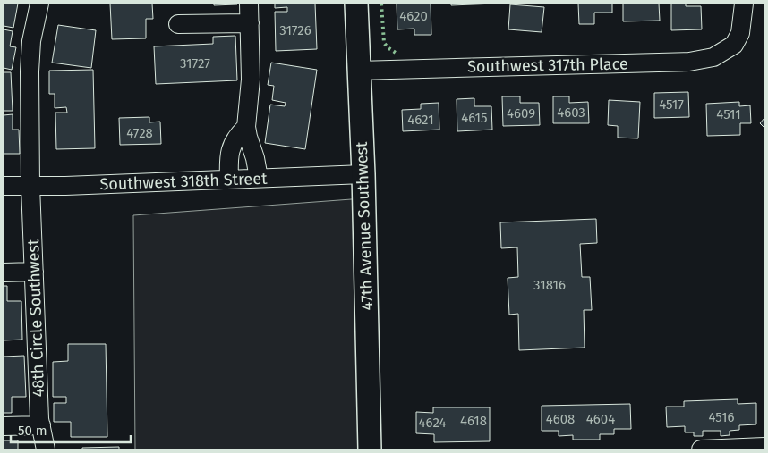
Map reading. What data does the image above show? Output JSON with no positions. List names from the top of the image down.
{
  "streets": {
    "main road": ["47th Avenue Southwest"],
    "street": ["Southwest 317th Place", "Southwest 318th Street", "48th Circle Southwest"]
  },
  "crossings": [
    ["Southwest 317th Place", "47th Avenue Southwest"],
    ["Southwest 318th Street", "47th Avenue Southwest"],
    ["Southwest 318th Street", "48th Circle Southwest"]
  ],
  "house_numbers": [
    "4620",
    "31726",
    "31727",
    "4517",
    "4603",
    "4609",
    "4511",
    "4615",
    "4621",
    "4728",
    "31816",
    "4516",
    "4608",
    "4604",
    "4618",
    "4624"
  ],
  "scale_bar": "50 m"
}
